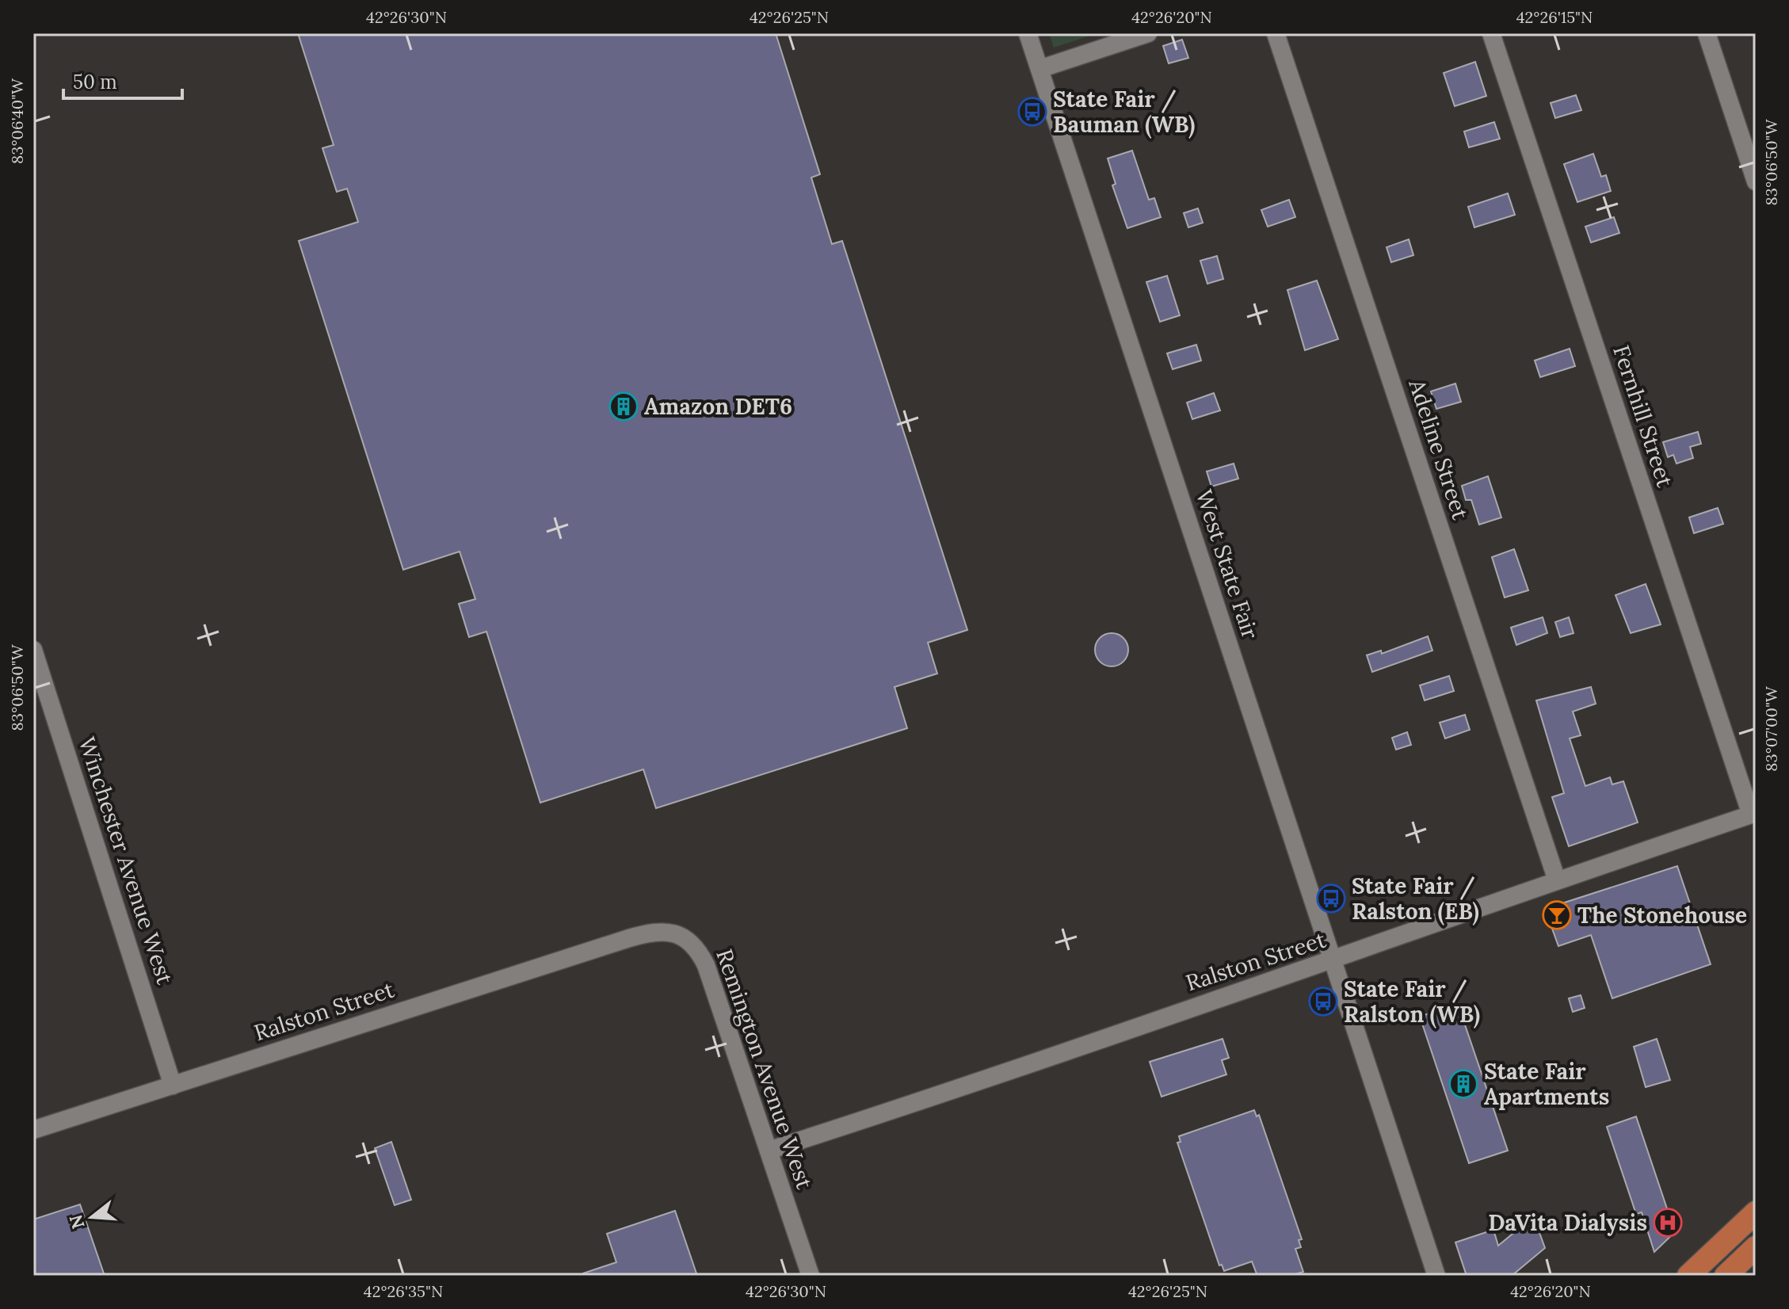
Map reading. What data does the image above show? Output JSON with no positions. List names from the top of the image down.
{
  "streets": {
    "street": [
      "Fernhill Street",
      "Adeline Street",
      "West State Fair",
      "Winchester Avenue West",
      "Ralston Street",
      "Remington Avenue West"
    ]
  },
  "crossings": [
    ["Fernhill Street", "Ralston Street"],
    ["Adeline Street", "Ralston Street"],
    ["West State Fair", "Ralston Street"],
    ["Winchester Avenue West", "Ralston Street"],
    ["Ralston Street", "Remington Avenue West"]
  ],
  "places": {
    "bus stop": ["State Fair / Bauman (WB)", "State Fair / Ralston (EB)", "State Fair / Ralston (WB)"],
    "building": ["Amazon DET6", "State Fair Apartments"],
    "bar": ["The Stonehouse"],
    "hospital": ["DaVita Dialysis"]
  },
  "scale_bar": "50 m",
  "north": "left",
  "coordinates": [
    "42°26'30\"N",
    "42°26'25\"N",
    "42°26'20\"N",
    "42°26'15\"N",
    "83°06'40\"W",
    "83°06'50\"W",
    "83°07'00\"W",
    "42°26'35\"N"
  ]
}
